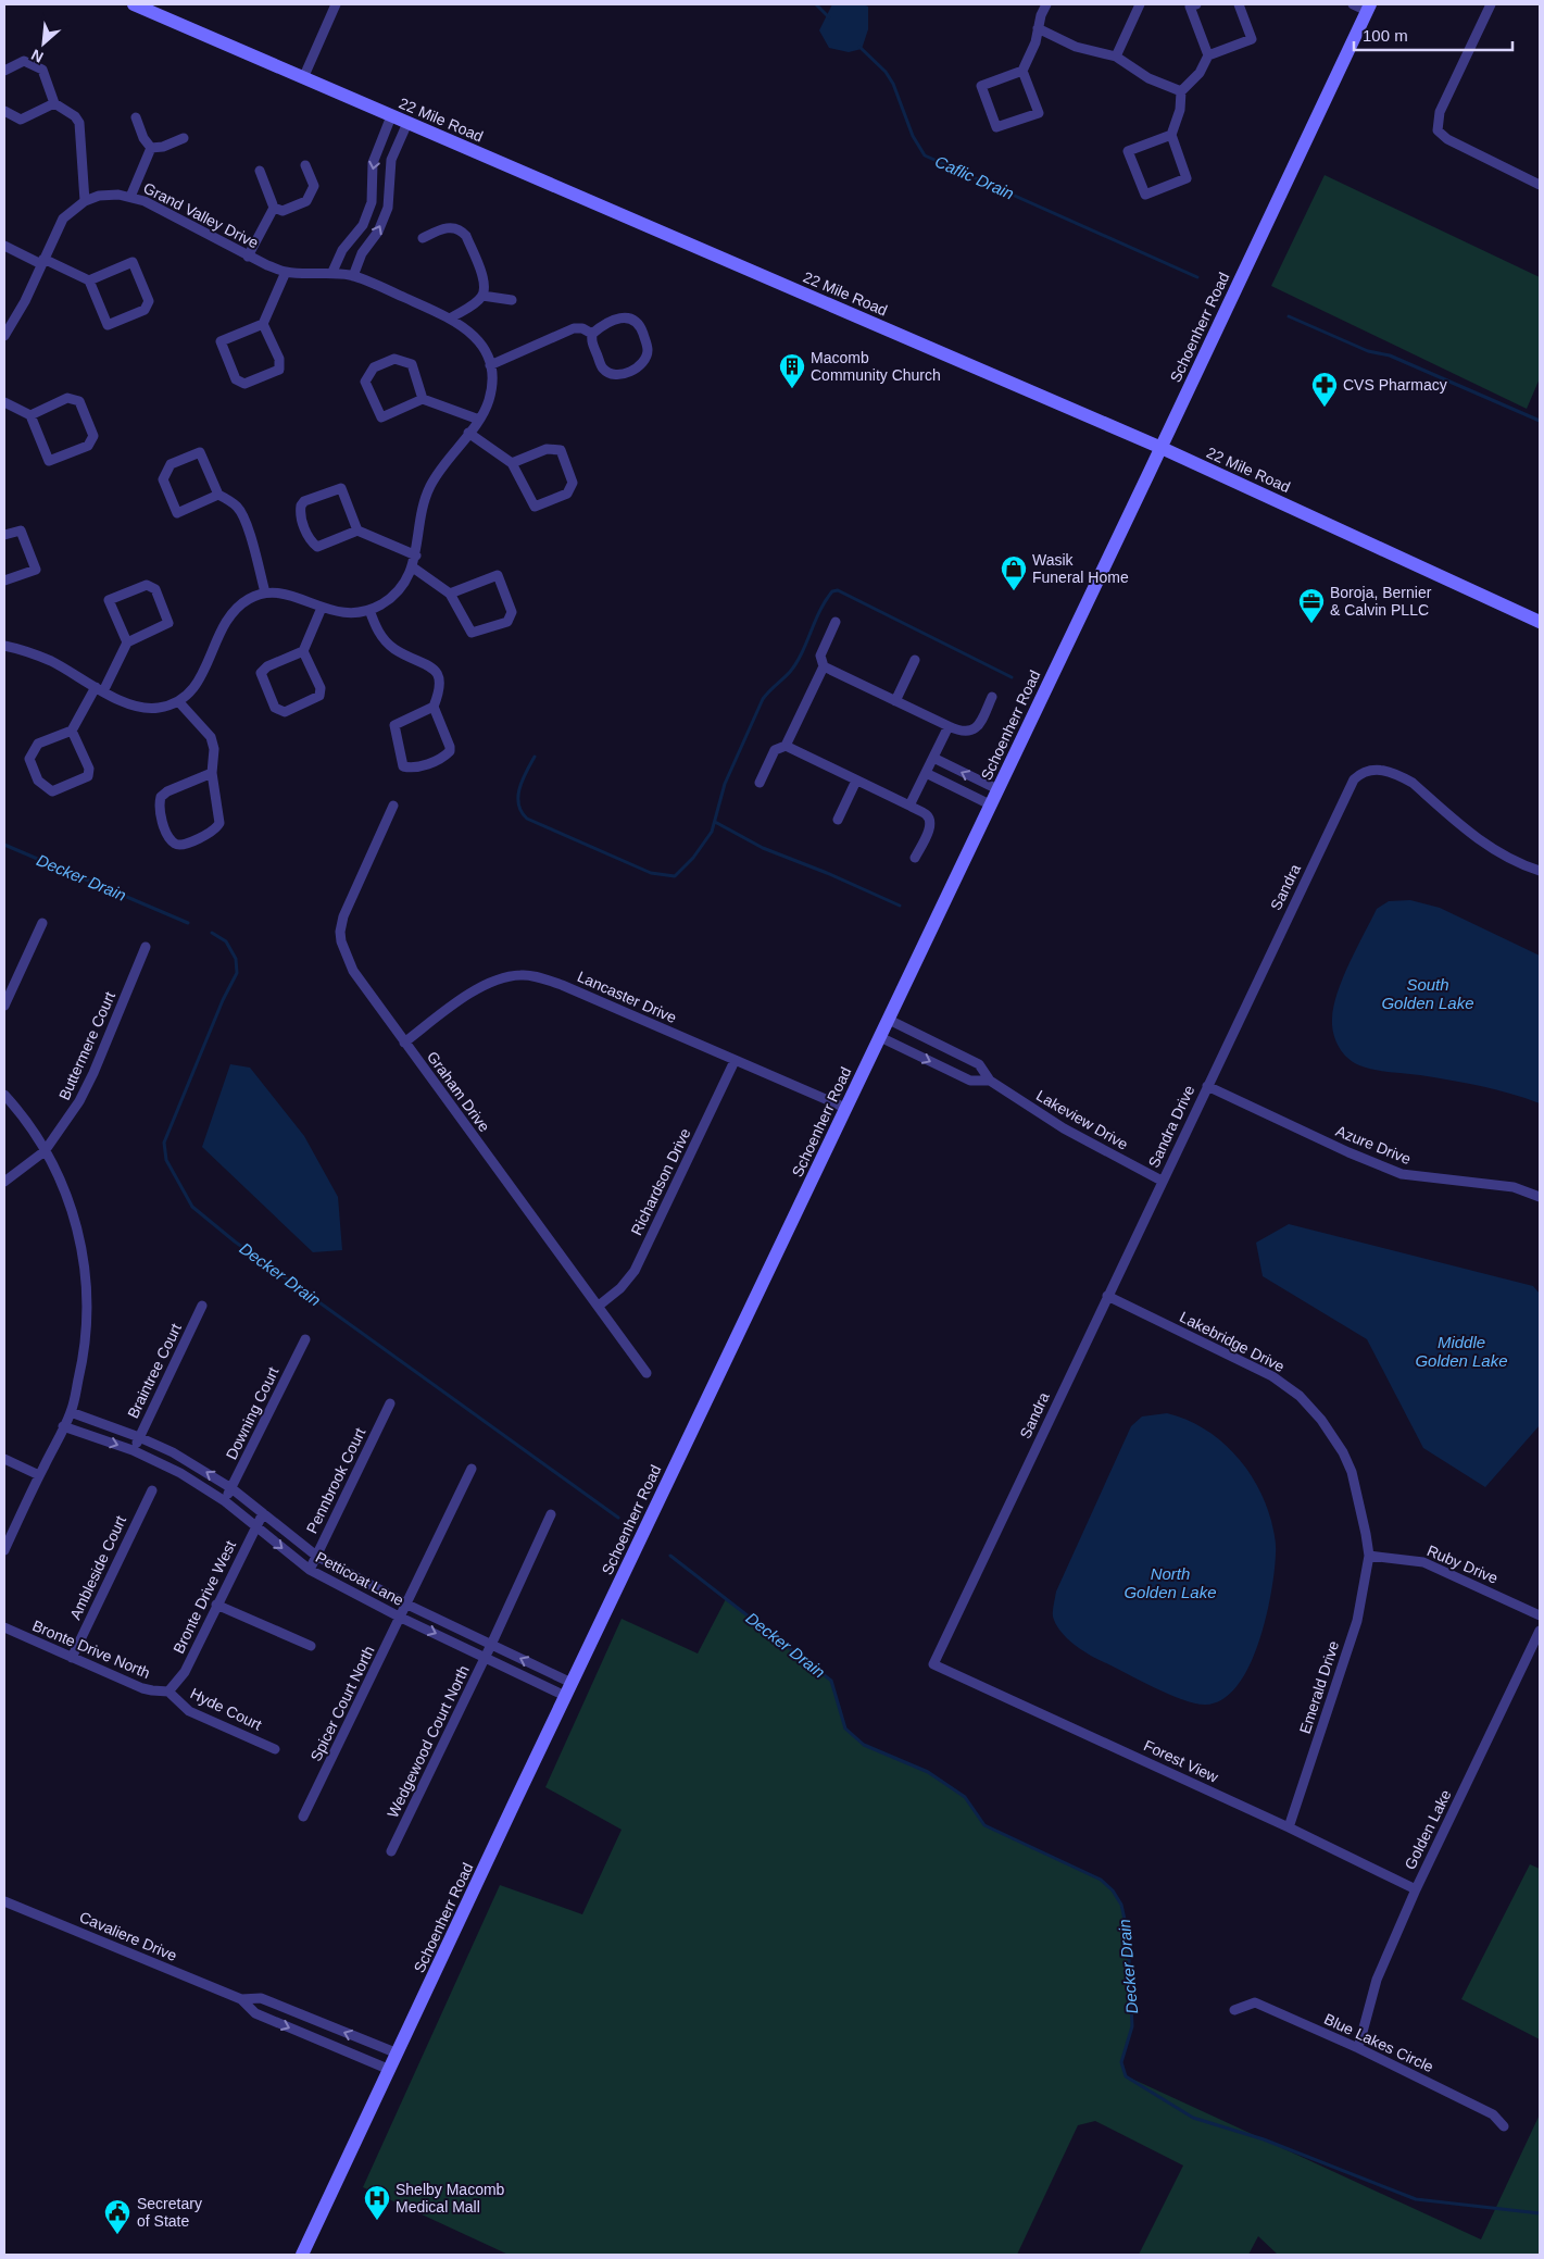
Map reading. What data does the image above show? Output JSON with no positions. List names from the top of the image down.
{
  "streets": {
    "street": [
      "22 Mile Road",
      "Grand Valley Drive",
      "Schoenherr Road",
      "Sandra",
      "Lancaster Drive",
      "Buttermere Court",
      "Graham Drive",
      "Lakeview Drive",
      "Sandra Drive",
      "Azure Drive",
      "Richardson Drive",
      "Lakebridge Drive",
      "Braintree Court",
      "Downing Court",
      "Pennbrook Court",
      "Ruby Drive",
      "Ambleside Court",
      "Petticoat Lane",
      "Bronte Drive West",
      "Bronte Drive North",
      "Emerald Drive",
      "Spicer Court North",
      "Hyde Court",
      "Wedgewood Court North",
      "Forest View",
      "Golden Lake",
      "Cavaliere Drive",
      "Blue Lakes Circle"
    ]
  },
  "crossings": [
    ["22 Mile Road", "Schoenherr Road"],
    ["Schoenherr Road", "Lancaster Drive"],
    ["Schoenherr Road", "Lakeview Drive"],
    ["Schoenherr Road", "Petticoat Lane"],
    ["Schoenherr Road", "Cavaliere Drive"],
    ["Sandra", "Lakeview Drive"],
    ["Sandra", "Sandra Drive"],
    ["Sandra", "Azure Drive"],
    ["Sandra", "Lakebridge Drive"],
    ["Sandra", "Forest View"],
    ["Lancaster Drive", "Graham Drive"],
    ["Lancaster Drive", "Richardson Drive"],
    ["Graham Drive", "Richardson Drive"],
    ["Lakeview Drive", "Sandra Drive"],
    ["Sandra Drive", "Azure Drive"],
    ["Lakebridge Drive", "Ruby Drive"],
    ["Lakebridge Drive", "Emerald Drive"],
    ["Braintree Court", "Petticoat Lane"],
    ["Downing Court", "Petticoat Lane"],
    ["Pennbrook Court", "Petticoat Lane"],
    ["Ruby Drive", "Emerald Drive"],
    ["Ambleside Court", "Bronte Drive North"],
    ["Petticoat Lane", "Bronte Drive West"],
    ["Petticoat Lane", "Spicer Court North"],
    ["Petticoat Lane", "Wedgewood Court North"],
    ["Bronte Drive West", "Bronte Drive North"],
    ["Bronte Drive West", "Hyde Court"],
    ["Bronte Drive North", "Hyde Court"],
    ["Emerald Drive", "Forest View"],
    ["Forest View", "Golden Lake"],
    ["Golden Lake", "Blue Lakes Circle"]
  ],
  "water": [
    "Caflic Drain",
    "Decker Drain",
    "South Golden Lake",
    "Middle Golden Lake",
    "North Golden Lake"
  ],
  "places": {
    "building": ["Macomb Community Church"],
    "pharmacy": ["CVS Pharmacy"],
    "shop": ["Wasik Funeral Home"],
    "office": ["Boroja, Bernier & Calvin PLLC"],
    "hospital": ["Shelby Macomb Medical Mall"],
    "public building": ["Secretary of State"]
  },
  "scale_bar": "100 m",
  "north": "bottom left"
}
